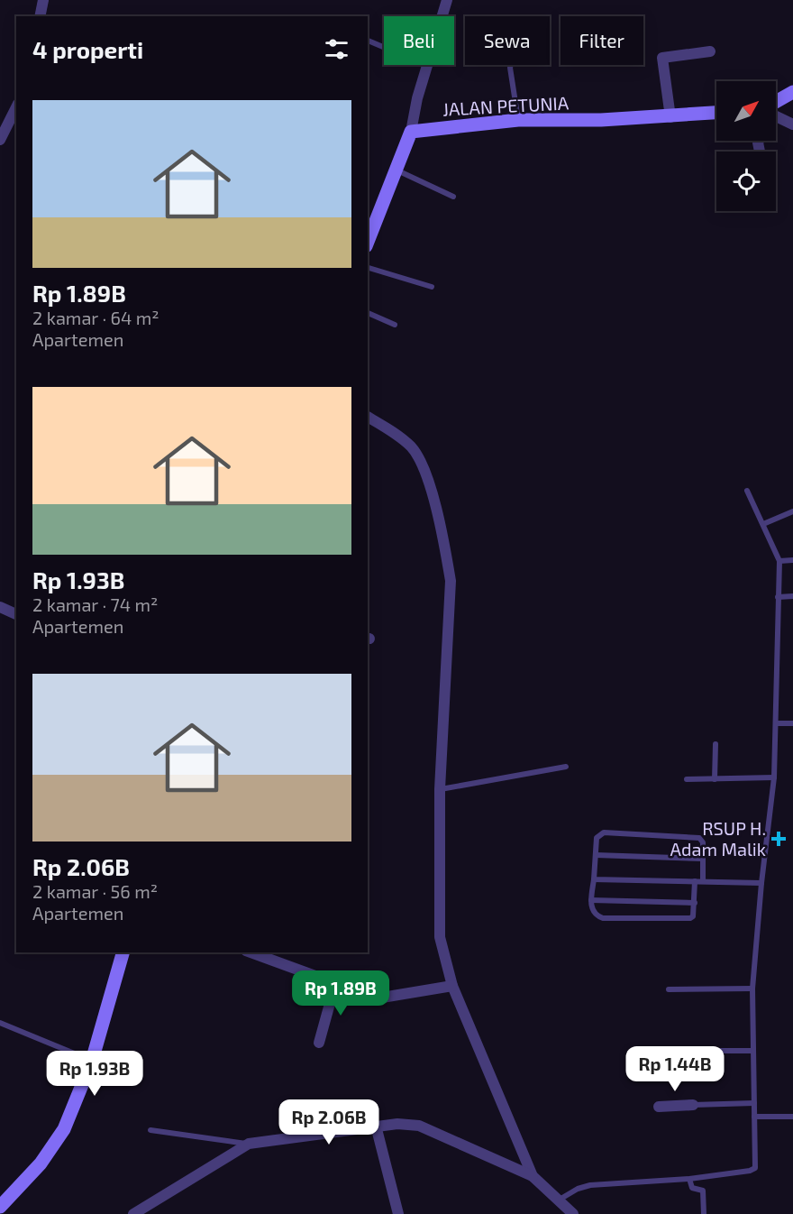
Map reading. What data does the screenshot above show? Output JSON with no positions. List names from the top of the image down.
{
  "streets": {
    "street": ["JALAN PETUNIA"]
  },
  "places": {
    "health": ["RSUP H. Adam Malik"]
  },
  "north": "top right",
  "page": {
    "chip": ["Beli", "Sewa", "Filter"],
    "heading": "4 properti",
    "list": [
      {
        "name": "Rp 1.89B",
        "note": "2 kamar · 64 m² · Apartemen"
      },
      {
        "name": "Rp 1.93B",
        "note": "2 kamar · 74 m² · Apartemen"
      },
      {
        "name": "Rp 2.06B",
        "note": "2 kamar · 56 m² · Apartemen"
      }
    ],
    "price": [
      "Rp 1.89B",
      "Rp 1.44B",
      "Rp 1.93B",
      "Rp 2.06B"
    ]
  }
}
